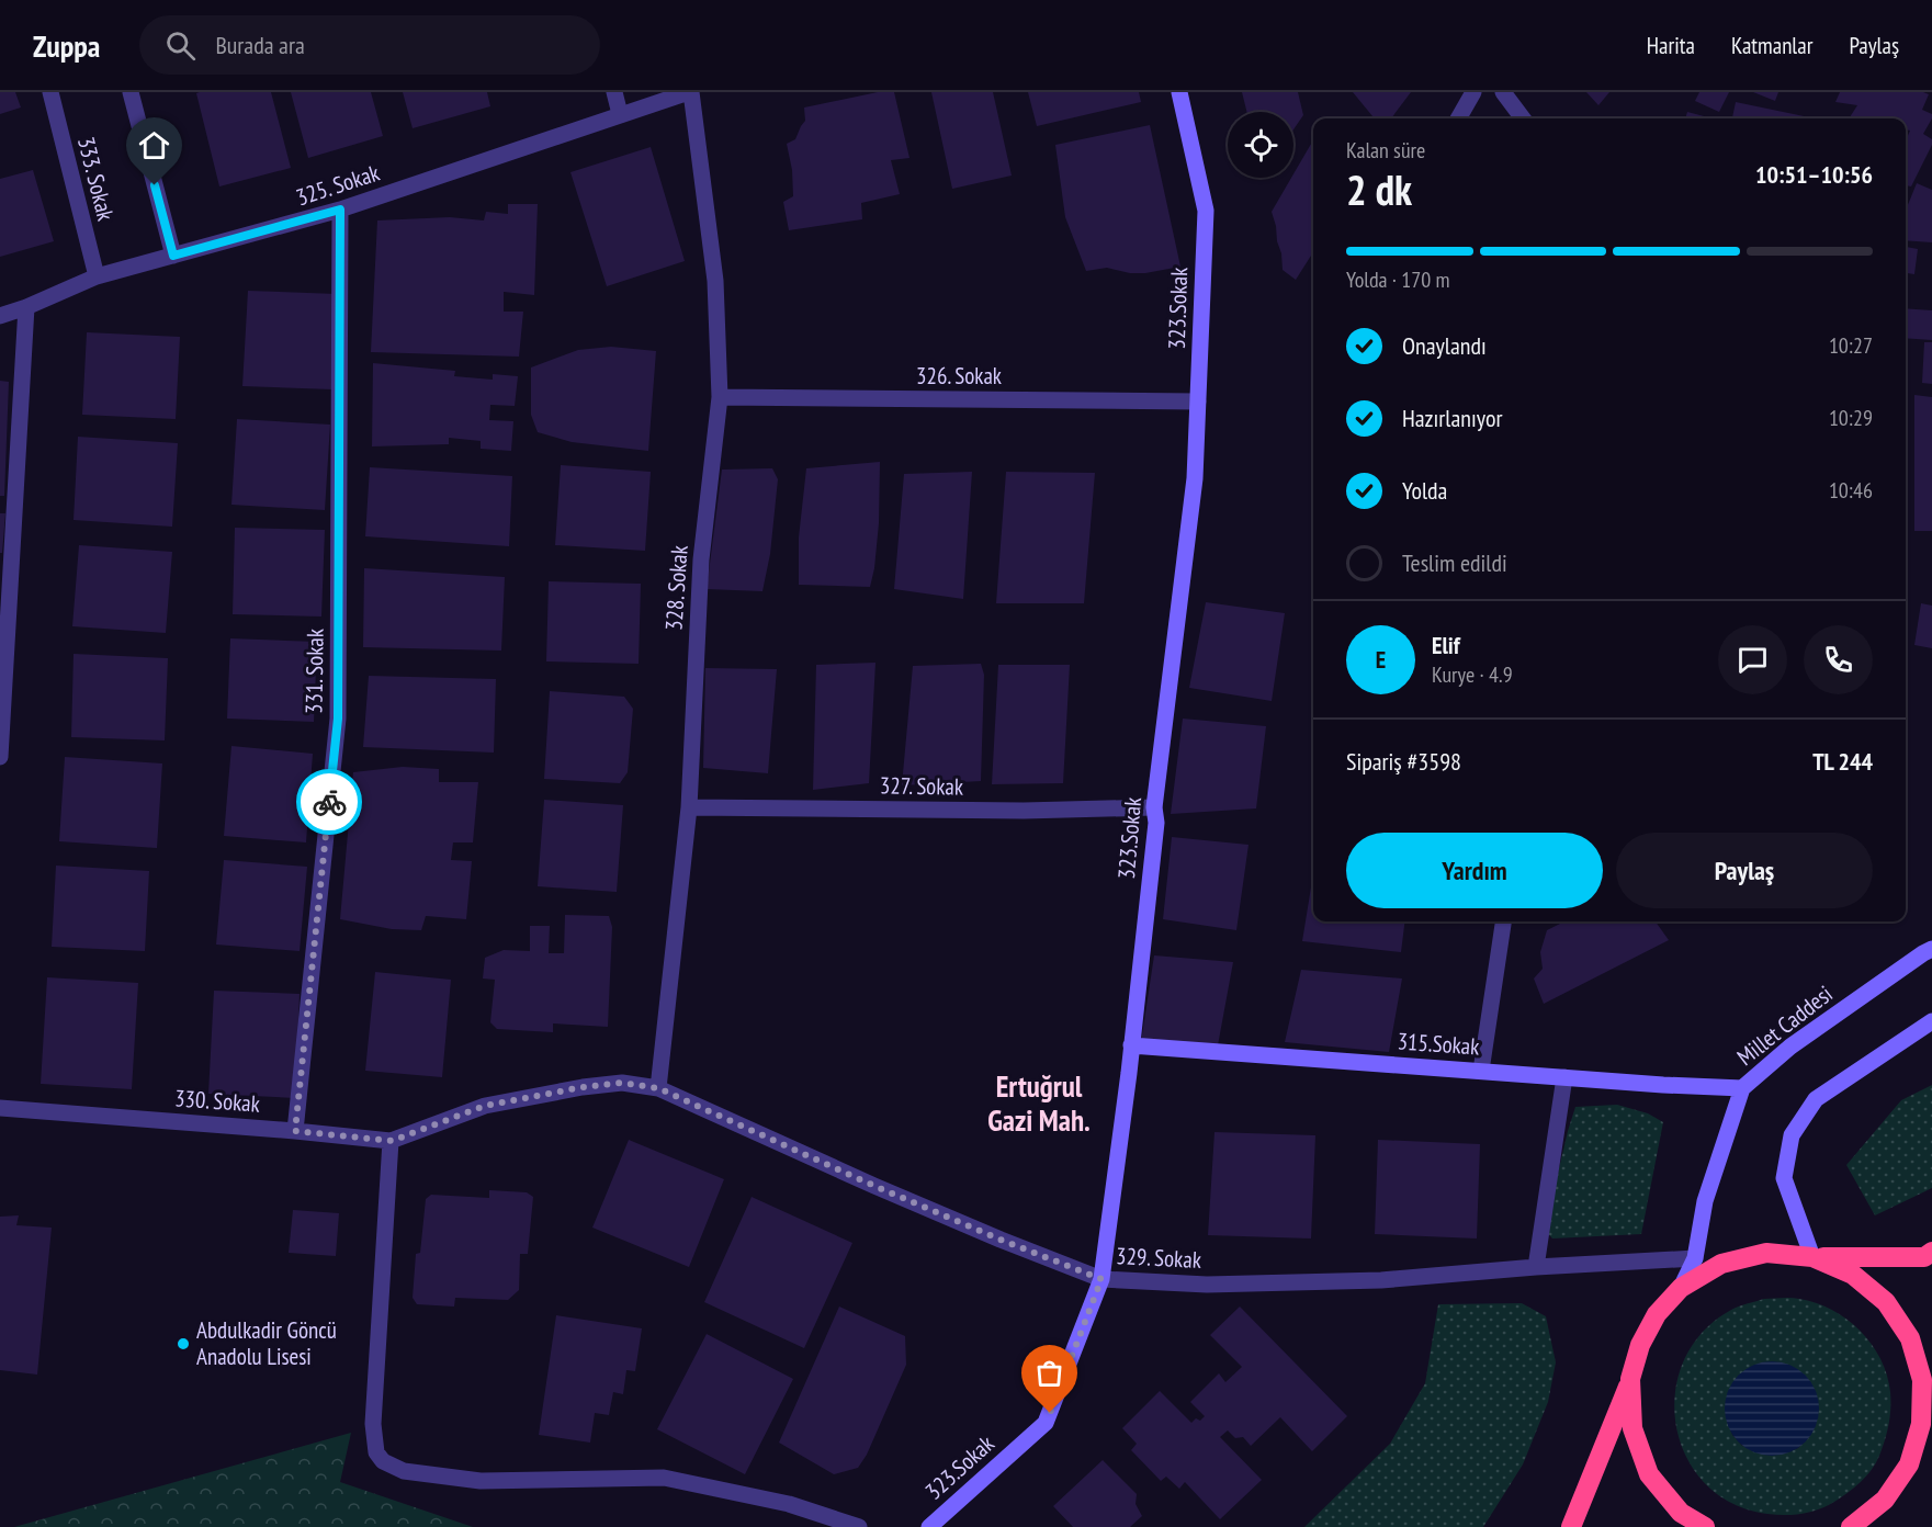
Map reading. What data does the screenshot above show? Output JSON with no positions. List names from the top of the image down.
{
  "streets": {
    "street": [
      "333. Sokak",
      "325. Sokak",
      "323.Sokak",
      "326. Sokak",
      "328. Sokak",
      "331. Sokak",
      "327. Sokak",
      "Millet Caddesi",
      "315.Sokak",
      "330. Sokak",
      "329. Sokak"
    ]
  },
  "crossings": [
    ["333. Sokak", "325. Sokak"],
    ["325. Sokak", "328. Sokak"],
    ["325. Sokak", "331. Sokak"],
    ["323.Sokak", "326. Sokak"],
    ["323.Sokak", "327. Sokak"],
    ["323.Sokak", "315.Sokak"],
    ["323.Sokak", "329. Sokak"],
    ["326. Sokak", "328. Sokak"],
    ["328. Sokak", "327. Sokak"],
    ["328. Sokak", "330. Sokak"],
    ["328. Sokak", "329. Sokak"],
    ["331. Sokak", "330. Sokak"],
    ["Millet Caddesi", "315.Sokak"],
    ["Millet Caddesi", "329. Sokak"],
    ["330. Sokak", "329. Sokak"]
  ],
  "districts": ["Ertuğrul Gazi Mah."],
  "places": ["Abdulkadir Göncü Anadolu Lisesi"],
  "page": {
    "header": "Zuppa",
    "search": "Burada ara",
    "nav": ["Harita", "Katmanlar", "Paylaş"],
    "heading": ["2 dk", "Kalan süre", "10:51–10:56"],
    "panel": [
      "Elif",
      "Kurye · 4.9",
      "Sipariş #3598",
      "TL 244"
    ],
    "bar": "Yolda · 170 m",
    "list": [
      ["Onaylandı", "10:27"],
      ["Hazırlanıyor", "10:29"],
      ["Yolda", "10:46"],
      "Teslim edildi"
    ],
    "round": "E",
    "buttons": ["Yardım", "Paylaş"]
  }
}
